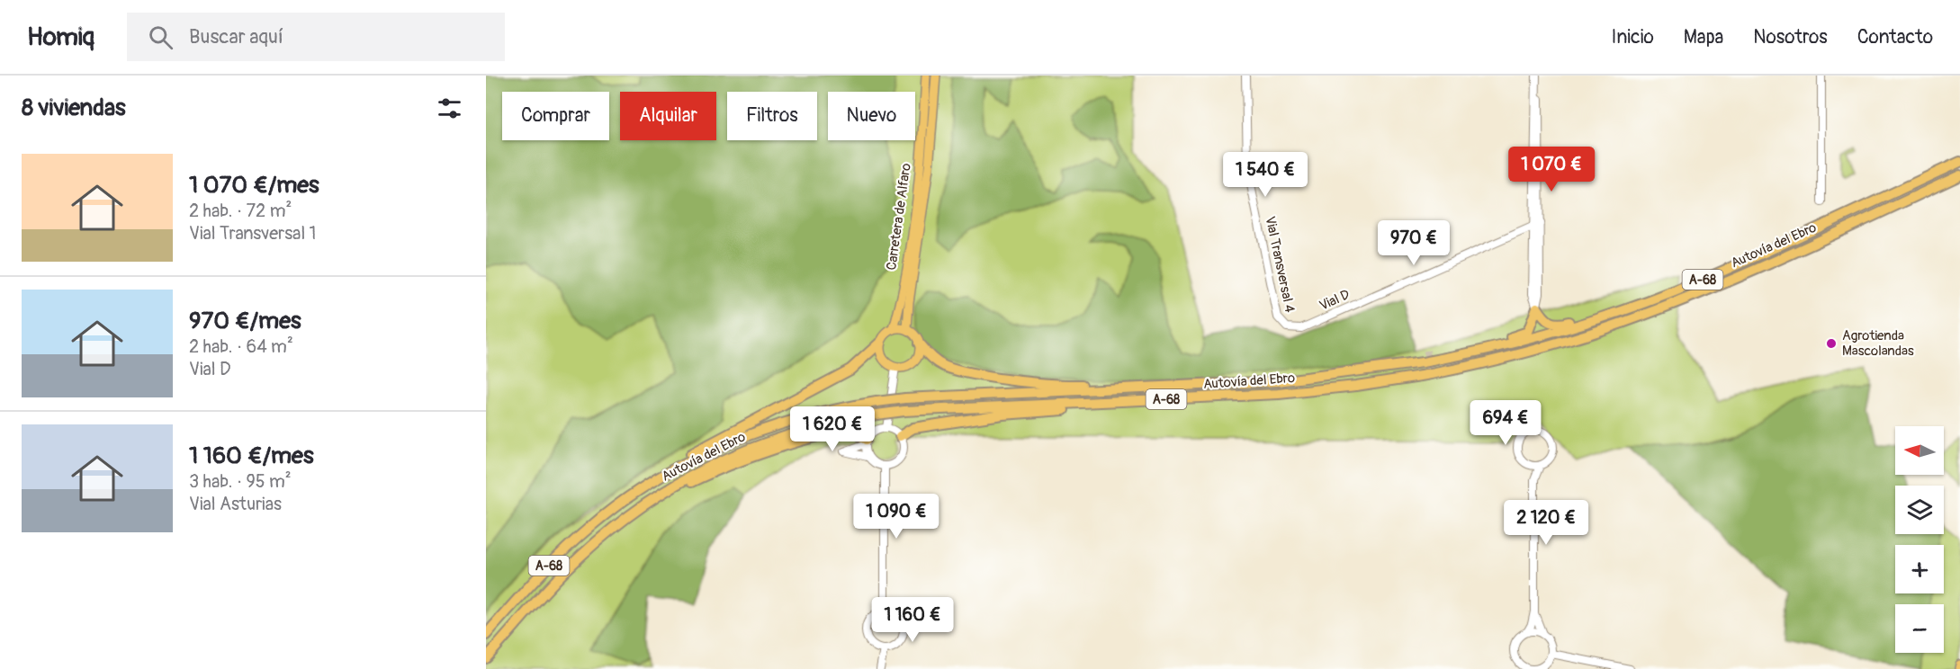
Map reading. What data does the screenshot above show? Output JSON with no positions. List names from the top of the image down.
{
  "streets": {
    "highway": ["Autovía del Ebro", "A-68"],
    "main road": ["Carretera de Alfaro"],
    "street": ["Vial Transversal 4", "Vial D"]
  },
  "crossings": [
    ["Vial Transversal 4", "Vial D"]
  ],
  "places": ["Agrotienda Mascolandas"],
  "north": "left",
  "page": {
    "header": "Homiq",
    "search": "Buscar aquí",
    "nav": [
      "Inicio",
      "Mapa",
      "Nosotros",
      "Contacto"
    ],
    "heading": "8 viviendas",
    "chip": [
      "Comprar",
      "Alquilar",
      "Filtros",
      "Nuevo"
    ],
    "list": [
      {
        "name": "1 070 €/mes",
        "note": "2 hab. · 72 m² · Vial Transversal 1"
      },
      {
        "name": "970 €/mes",
        "note": "2 hab. · 64 m² · Vial D"
      },
      {
        "name": "1 160 €/mes",
        "note": "3 hab. · 95 m² · Vial Asturias"
      }
    ],
    "price": [
      "1 070 €",
      "1 540 €",
      "970 €",
      "694 €",
      "1 620 €",
      "1 090 €",
      "2 120 €",
      "1 160 €"
    ],
    "map_buttons": ["+", "−"]
  }
}
